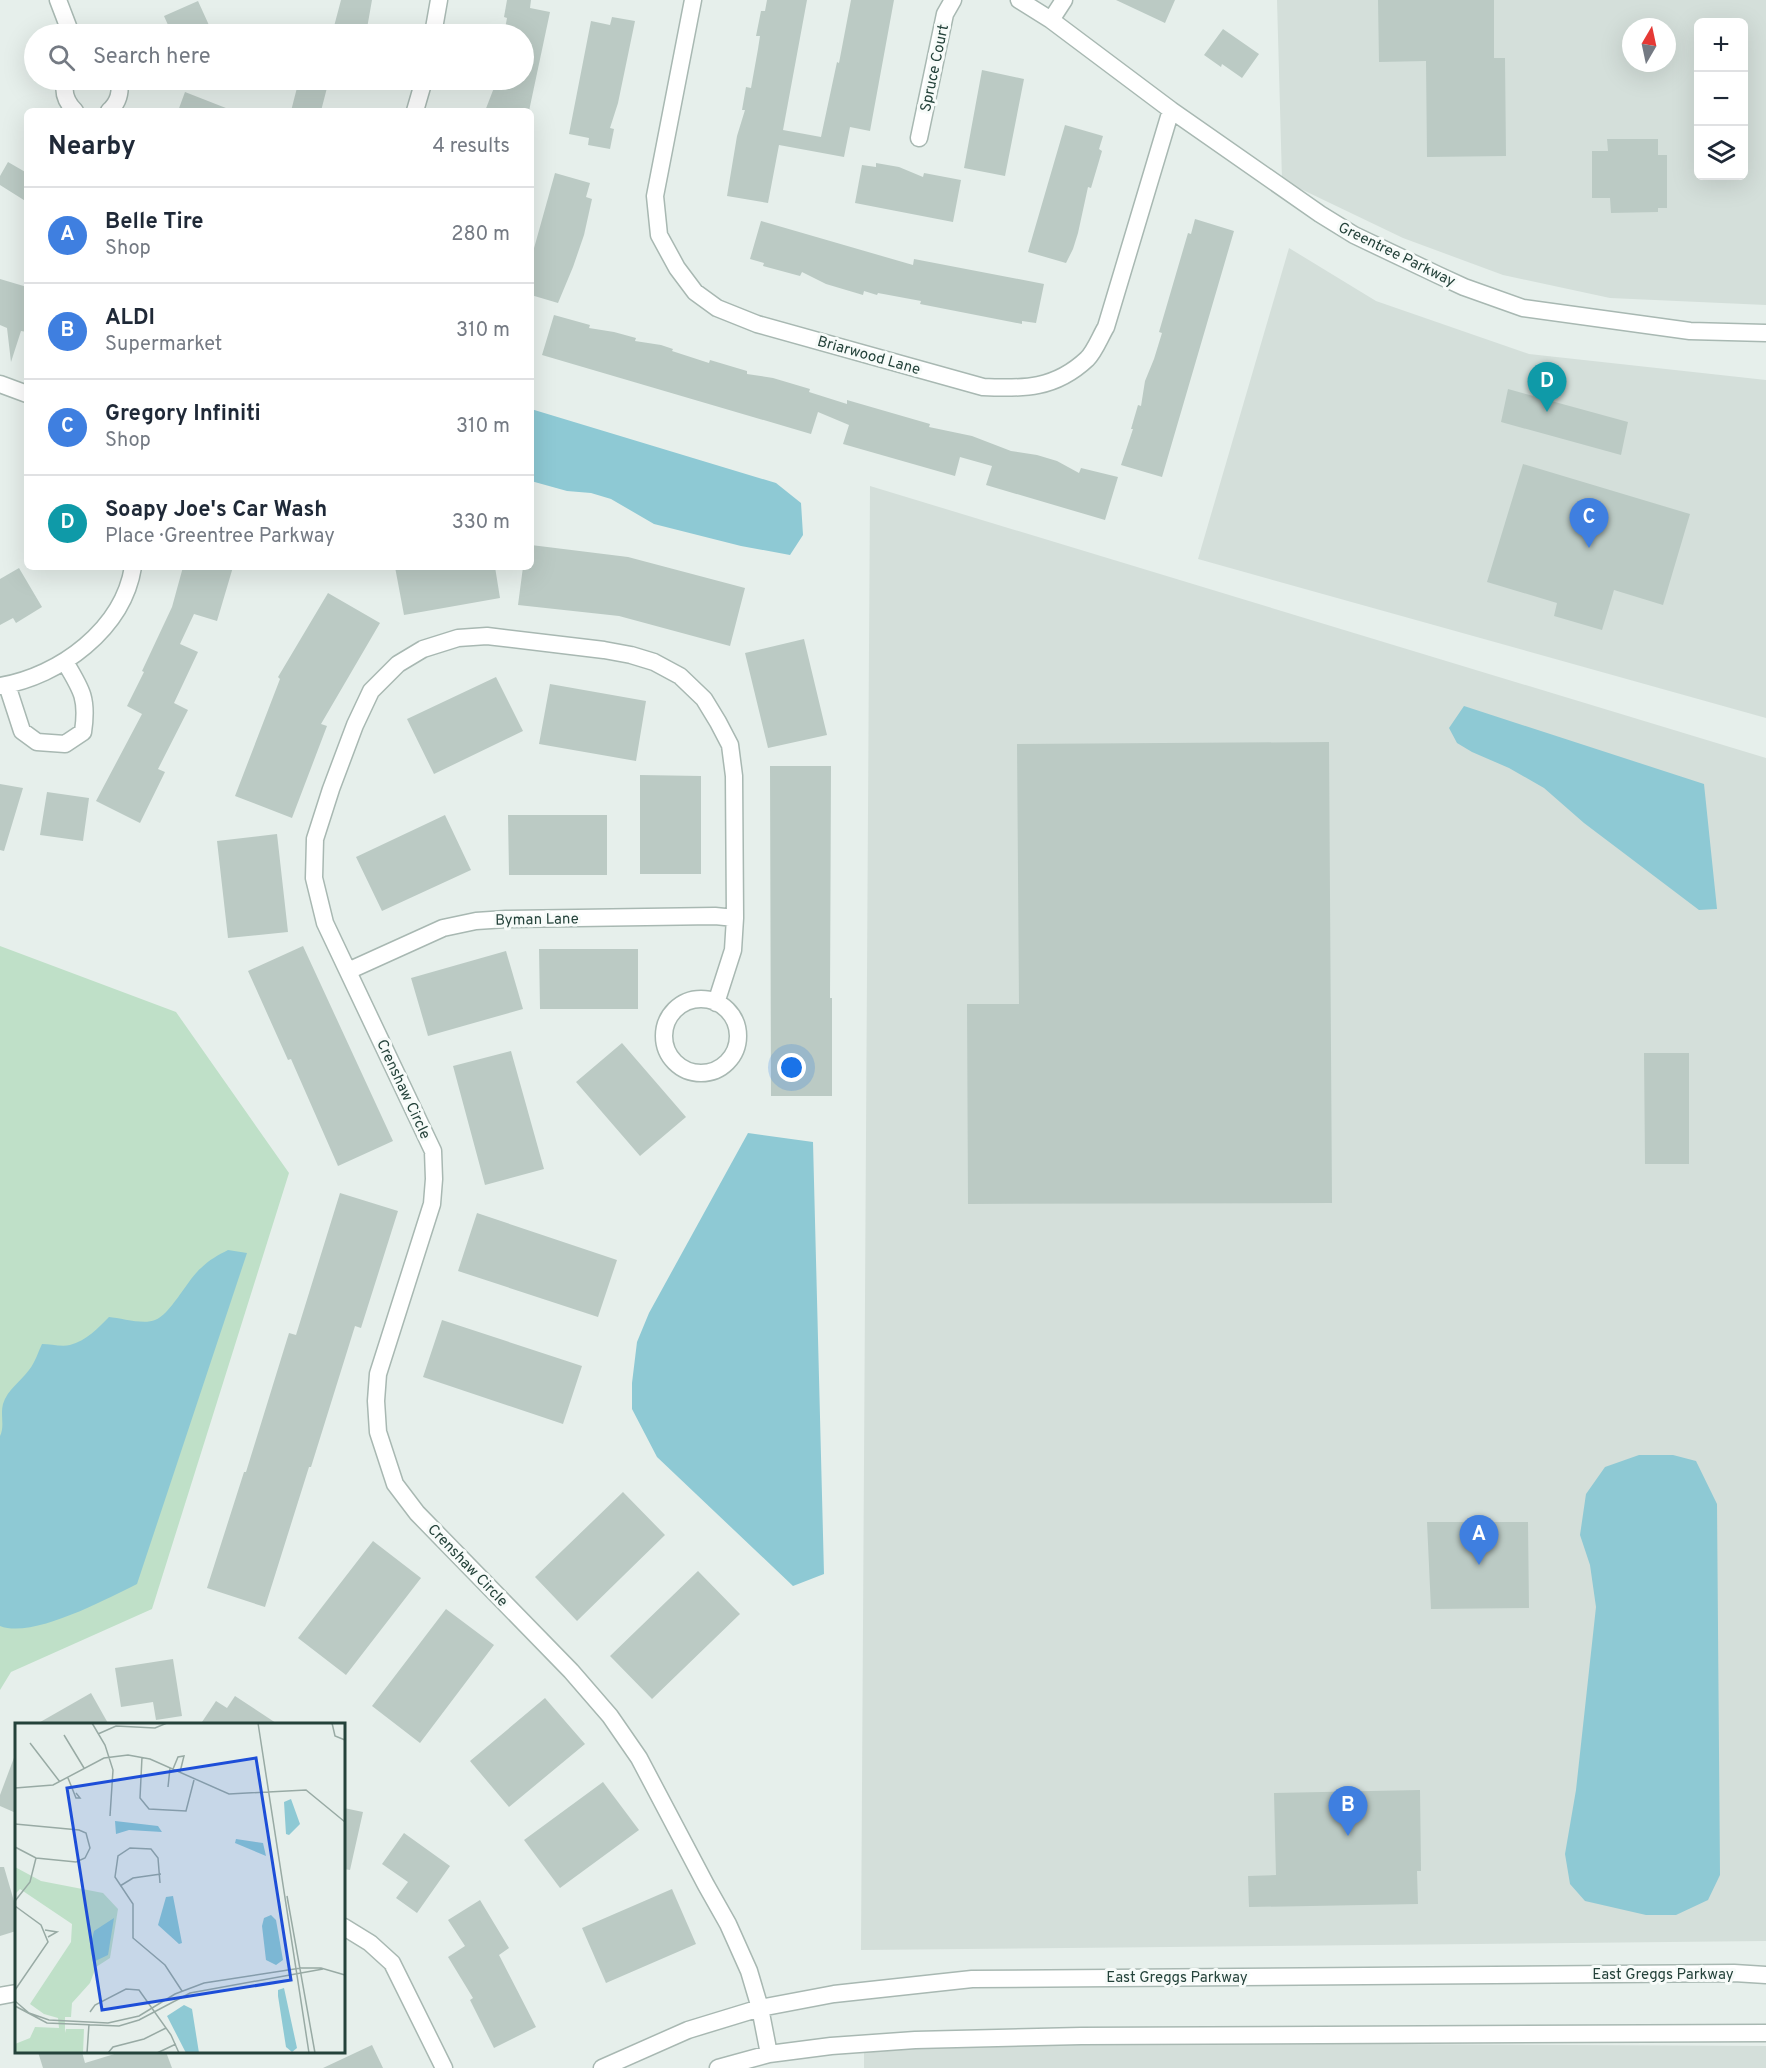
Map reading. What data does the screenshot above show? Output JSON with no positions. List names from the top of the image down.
{
  "streets": {
    "street": [
      "Spruce Court",
      "Greentree Parkway",
      "Briarwood Lane",
      "Byman Lane",
      "Crenshaw Circle",
      "East Greggs Parkway"
    ]
  },
  "crossings": [
    ["Greentree Parkway", "Briarwood Lane"],
    ["Byman Lane", "Crenshaw Circle"],
    ["Crenshaw Circle", "East Greggs Parkway"]
  ],
  "north": "top",
  "page": {
    "map_buttons": ["+", "−"],
    "search": "Search here",
    "heading": ["Nearby", "4 results"],
    "list": [
      {
        "mark": "A",
        "name": "Belle Tire",
        "note": "Shop",
        "value": "280 m"
      },
      {
        "mark": "B",
        "name": "ALDI",
        "note": "Supermarket",
        "value": "310 m"
      },
      {
        "mark": "C",
        "name": "Gregory Infiniti",
        "note": "Shop",
        "value": "310 m"
      },
      {
        "mark": "D",
        "name": "Soapy Joe's Car Wash",
        "note": "Place · Greentree Parkway",
        "value": "330 m"
      }
    ],
    "pins": [
      "D",
      "C",
      "A",
      "B"
    ]
  }
}
